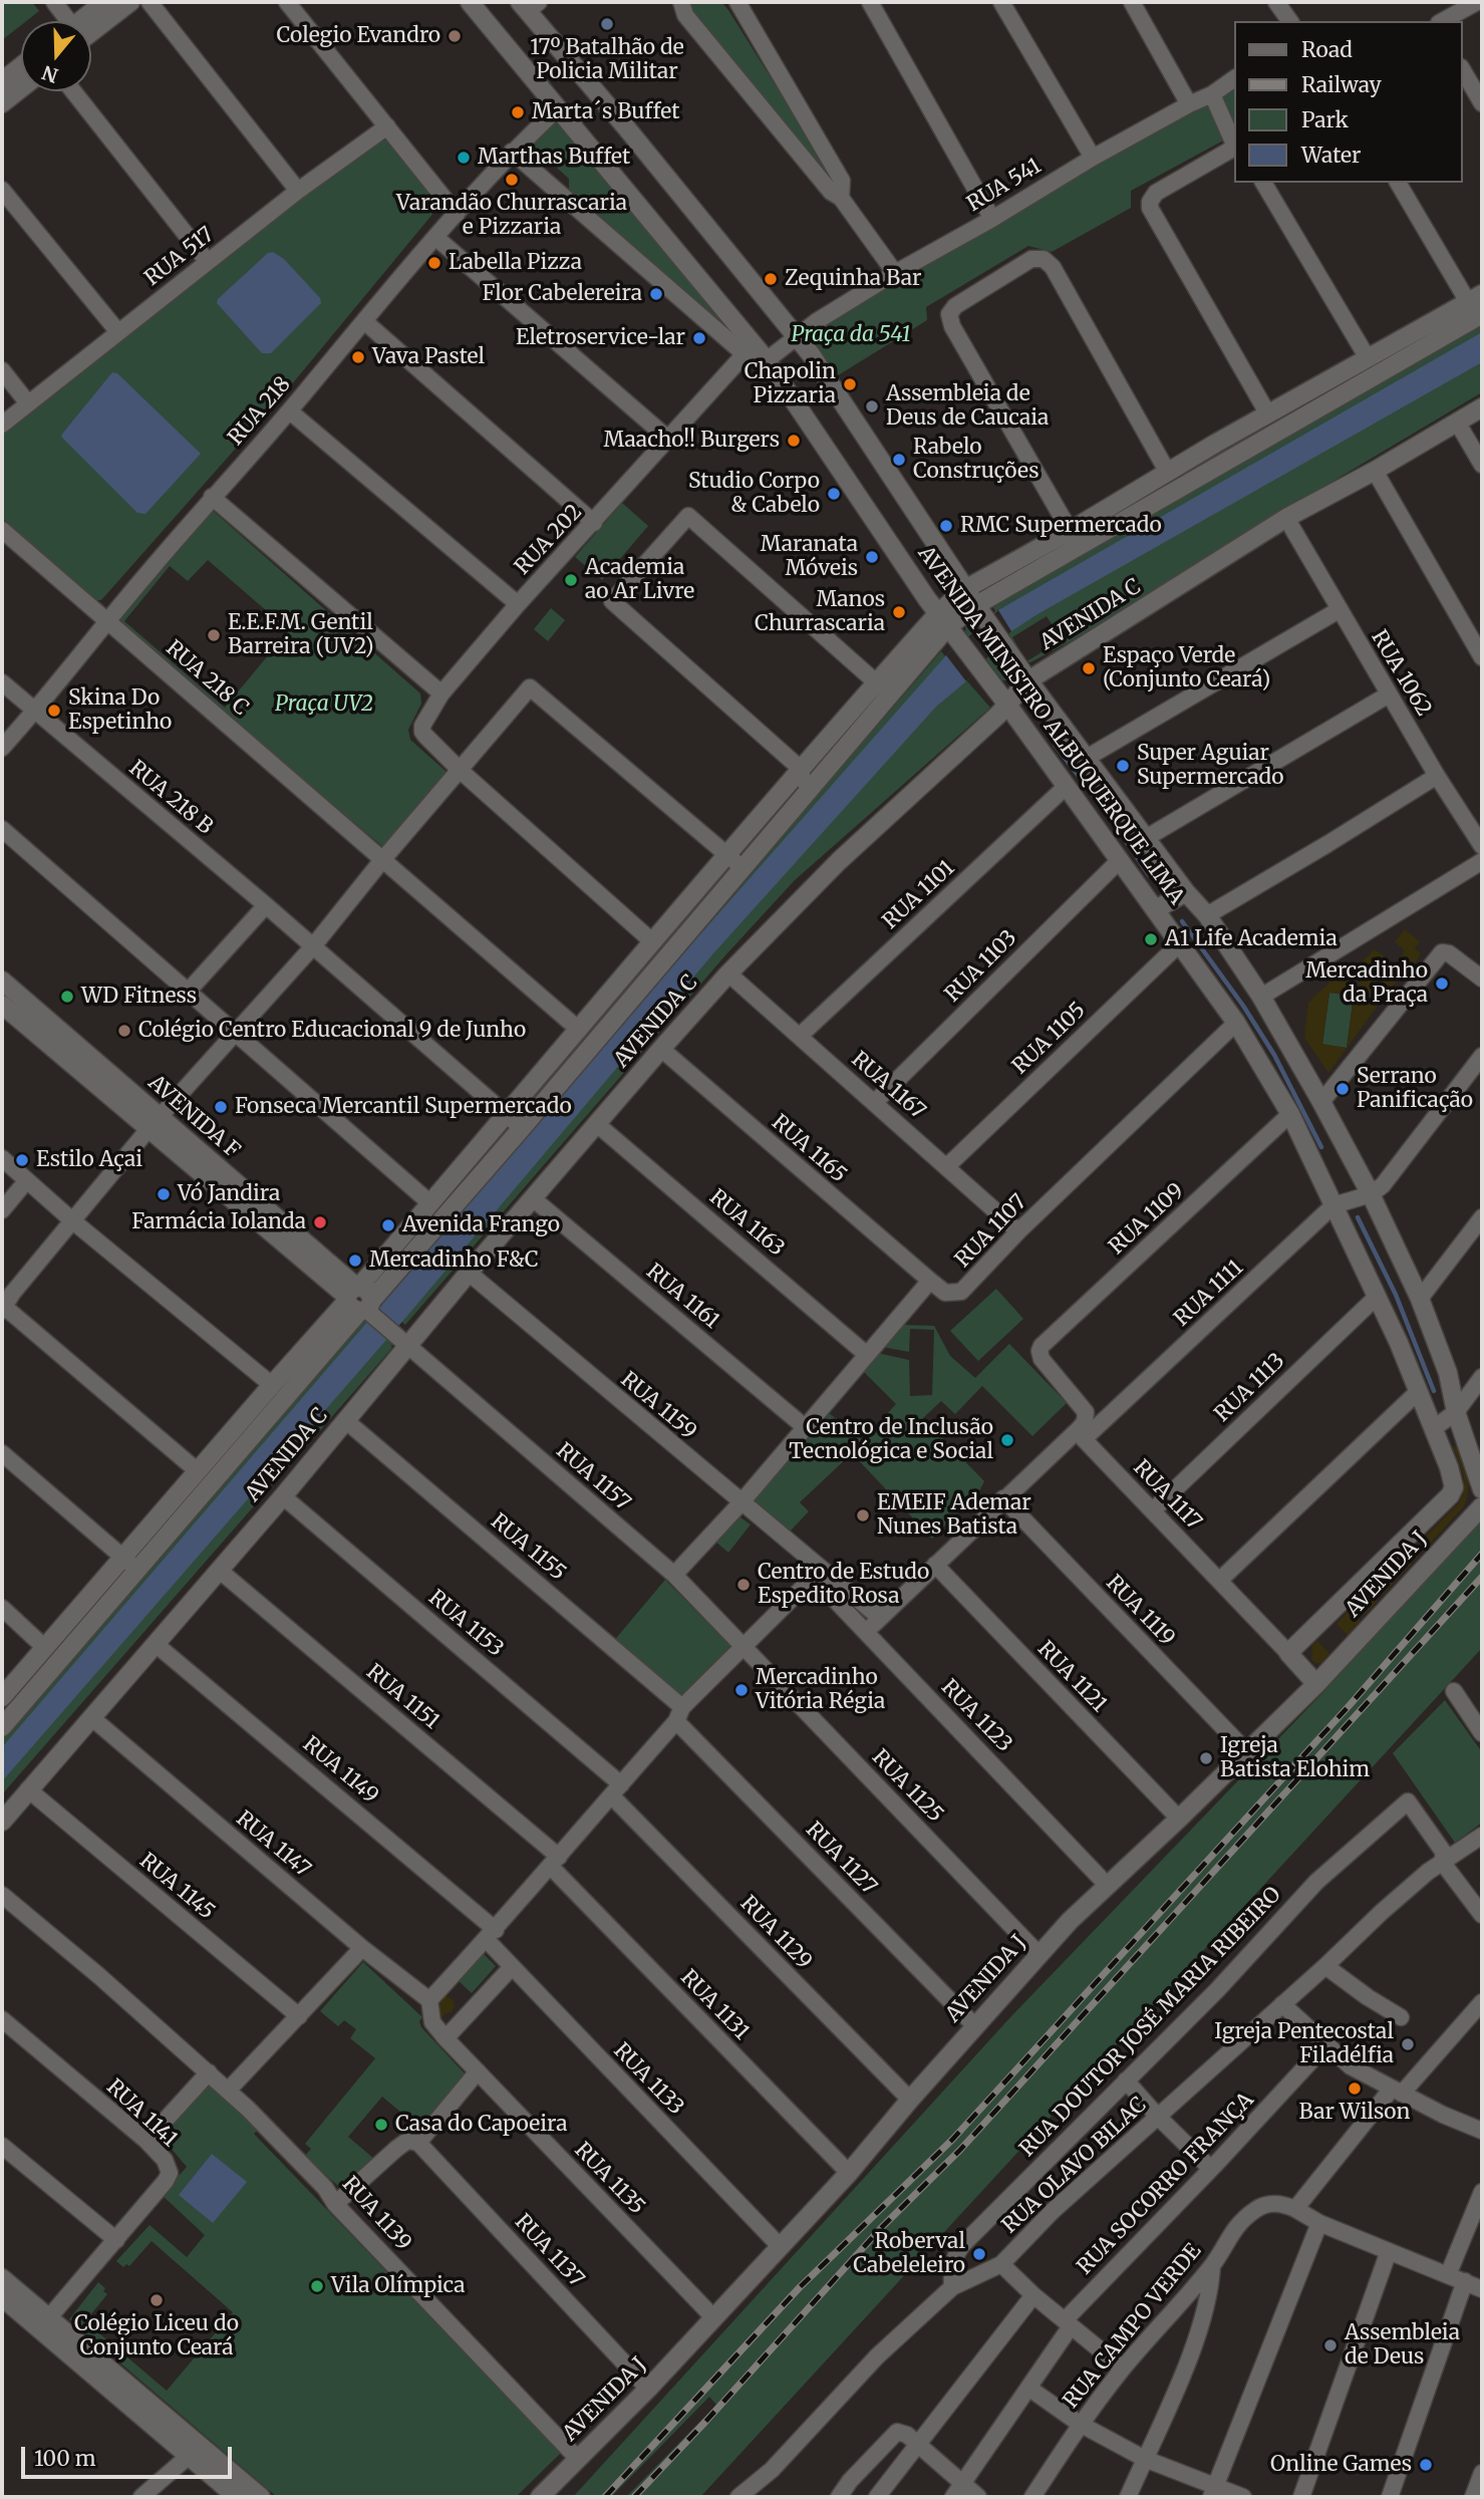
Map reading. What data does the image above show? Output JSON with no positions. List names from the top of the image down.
{
  "streets": {
    "street": [
      "RUA 541",
      "RUA 517",
      "RUA 218",
      "RUA 202",
      "AVENIDA C",
      "RUA 1062",
      "RUA 218 C",
      "AVENIDA MINISTRO ALBUQUERQUE LIMA",
      "RUA 218 B",
      "RUA 1101",
      "RUA 1103",
      "RUA 1105",
      "RUA 1167",
      "AVENIDA F",
      "RUA 1165",
      "RUA 1109",
      "RUA 1163",
      "RUA 1107",
      "RUA 1111",
      "RUA 1161",
      "RUA 1113",
      "RUA 1159",
      "RUA 1157",
      "RUA 1117",
      "RUA 1155",
      "AVENIDA J",
      "RUA 1119",
      "RUA 1153",
      "RUA 1121",
      "RUA 1151",
      "RUA 1123",
      "RUA 1149",
      "RUA 1125",
      "RUA 1147",
      "RUA 1127",
      "RUA 1145",
      "RUA 1129",
      "RUA 1131",
      "RUA DOUTOR JOSÉ MARIA RIBEIRO",
      "RUA 1133",
      "RUA 1141",
      "RUA OLAVO BILAC",
      "RUA 1135",
      "RUA SOCORRO FRANÇA",
      "RUA 1139",
      "RUA 1137",
      "RUA CAMPO VERDE"
    ]
  },
  "crossings": [
    ["RUA 541", "RUA 202"],
    ["RUA 541", "AVENIDA MINISTRO ALBUQUERQUE LIMA"],
    ["RUA 218", "RUA 218 C"],
    ["RUA 218", "AVENIDA MINISTRO ALBUQUERQUE LIMA"],
    ["RUA 218", "RUA 218 B"],
    ["RUA 202", "AVENIDA MINISTRO ALBUQUERQUE LIMA"],
    ["AVENIDA C", "RUA 1062"],
    ["AVENIDA C", "RUA 218 C"],
    ["AVENIDA C", "AVENIDA MINISTRO ALBUQUERQUE LIMA"],
    ["AVENIDA C", "RUA 218 B"],
    ["AVENIDA C", "RUA 1167"],
    ["AVENIDA C", "AVENIDA F"],
    ["AVENIDA C", "RUA 1165"],
    ["AVENIDA C", "RUA 1163"],
    ["AVENIDA C", "RUA 1161"],
    ["AVENIDA C", "RUA 1159"],
    ["AVENIDA C", "RUA 1157"],
    ["AVENIDA C", "RUA 1155"],
    ["AVENIDA C", "RUA 1153"],
    ["AVENIDA C", "RUA 1151"],
    ["AVENIDA C", "RUA 1149"],
    ["AVENIDA C", "RUA 1147"],
    ["AVENIDA C", "RUA 1145"],
    ["AVENIDA MINISTRO ALBUQUERQUE LIMA", "RUA 1101"],
    ["AVENIDA MINISTRO ALBUQUERQUE LIMA", "RUA 1103"],
    ["AVENIDA MINISTRO ALBUQUERQUE LIMA", "RUA 1105"],
    ["AVENIDA MINISTRO ALBUQUERQUE LIMA", "RUA 1109"],
    ["AVENIDA MINISTRO ALBUQUERQUE LIMA", "RUA 1107"],
    ["AVENIDA MINISTRO ALBUQUERQUE LIMA", "RUA 1111"],
    ["AVENIDA MINISTRO ALBUQUERQUE LIMA", "RUA 1113"],
    ["AVENIDA MINISTRO ALBUQUERQUE LIMA", "RUA 1117"],
    ["RUA 1101", "RUA 1167"],
    ["RUA 1103", "RUA 1167"],
    ["RUA 1105", "RUA 1167"],
    ["RUA 1167", "RUA 1107"],
    ["AVENIDA F", "RUA 1157"],
    ["RUA 1165", "RUA 1107"],
    ["RUA 1109", "RUA 1111"],
    ["RUA 1109", "RUA 1117"],
    ["RUA 1111", "RUA 1159"],
    ["RUA 1111", "RUA 1117"],
    ["RUA 1111", "RUA 1119"],
    ["RUA 1111", "RUA 1121"],
    ["RUA 1111", "RUA 1123"],
    ["RUA 1113", "RUA 1117"],
    ["RUA 1159", "RUA 1123"],
    ["RUA 1157", "RUA 1125"],
    ["RUA 1155", "RUA 1127"],
    ["AVENIDA J", "RUA 1119"],
    ["AVENIDA J", "RUA 1121"],
    ["AVENIDA J", "RUA 1123"],
    ["AVENIDA J", "RUA 1125"],
    ["AVENIDA J", "RUA 1127"],
    ["AVENIDA J", "RUA 1129"],
    ["AVENIDA J", "RUA 1131"],
    ["AVENIDA J", "RUA 1133"],
    ["AVENIDA J", "RUA 1135"],
    ["AVENIDA J", "RUA 1139"],
    ["AVENIDA J", "RUA 1137"],
    ["RUA 1153", "RUA 1129"],
    ["RUA 1151", "RUA 1131"],
    ["RUA 1149", "RUA 1133"],
    ["RUA 1147", "RUA 1135"],
    ["RUA DOUTOR JOSÉ MARIA RIBEIRO", "RUA OLAVO BILAC"]
  ],
  "parks": ["Praça da 541", "Praça UV2"],
  "places": [
    "17º Batalhão de Policia Militar",
    "Colegio Evandro",
    "Marta´s Buffet",
    "Marthas Buffet",
    "Varandão Churrascaria e Pizzaria",
    "Labella Pizza",
    "Zequinha Bar",
    "Flor Cabelereira",
    "Eletroservice-lar",
    "Vava Pastel",
    "Chapolin Pizzaria",
    "Assembleia de Deus de Caucaia",
    "Maacho!! Burgers",
    "Rabelo Construções",
    "Studio Corpo & Cabelo",
    "RMC Supermercado",
    "Maranata Móveis",
    "Academia ao Ar Livre",
    "Manos Churrascaria",
    "E.E.F.M. Gentil Barreira (UV2)",
    "Espaço Verde (Conjunto Ceará)",
    "Skina Do Espetinho",
    "Super Aguiar Supermercado",
    "A1 Life Academia",
    "Mercadinho da Praça",
    "WD Fitness",
    "Colégio Centro Educacional 9 de Junho",
    "Serrano Panificação",
    "Fonseca Mercantil Supermercado",
    "Estilo Açai",
    "Vó Jandira",
    "Farmácia Iolanda",
    "Avenida Frango",
    "Mercadinho F&C",
    "Centro de Inclusão Tecnológica e Social",
    "EMEIF Ademar Nunes Batista",
    "Centro de Estudo Espedito Rosa",
    "Mercadinho Vitória Régia",
    "Igreja Batista Elohim",
    "Igreja Pentecostal Filadélfia",
    "Bar Wilson",
    "Casa do Capoeira",
    "Roberval Cabeleleiro",
    "Vila Olímpica",
    "Colégio Liceu do Conjunto Ceará",
    "Assembleia de Deus",
    "Online Games"
  ],
  "legend": [
    "Road",
    "Railway",
    "Park",
    "Water"
  ],
  "scale_bar": "100 m",
  "north": "bottom"
}
